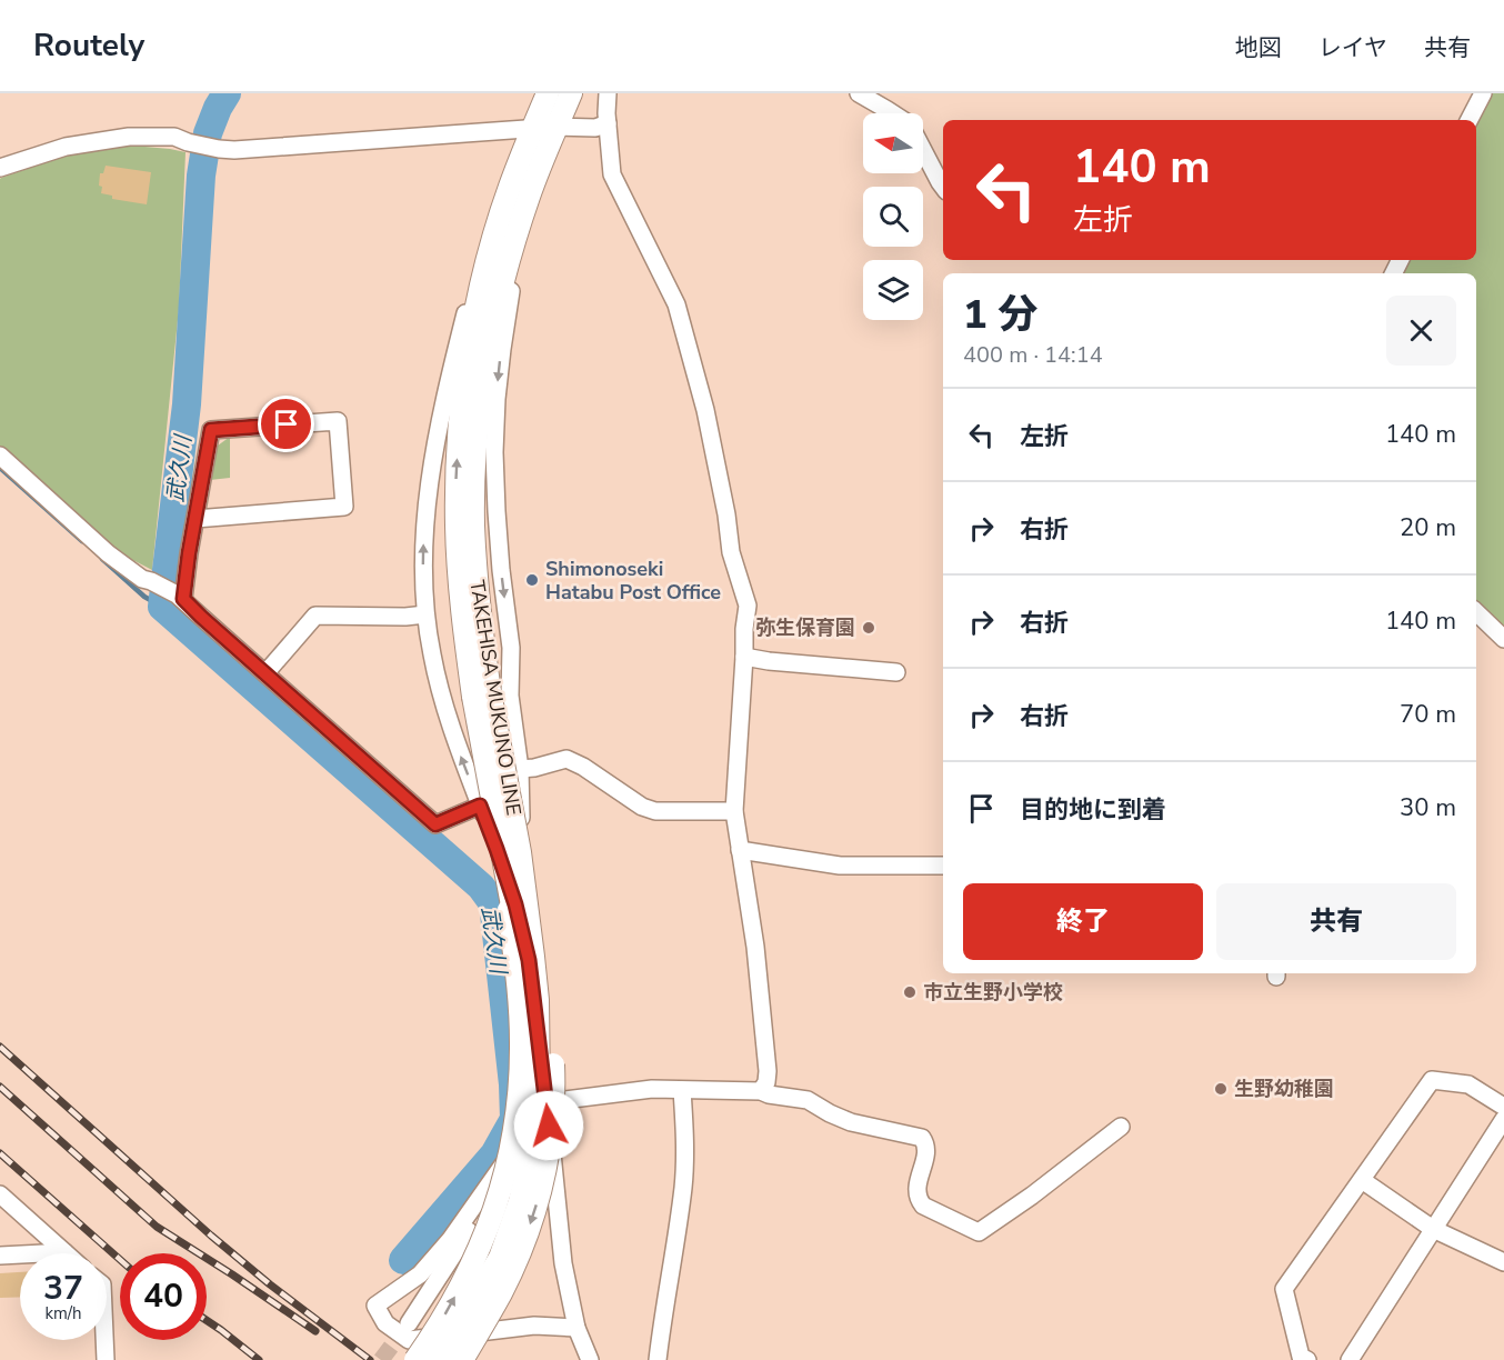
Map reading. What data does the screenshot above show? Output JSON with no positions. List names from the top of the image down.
{
  "streets": {
    "main road": ["TAKEHISA MUKUNO LINE"]
  },
  "water": ["武久川"],
  "places": [
    "Shimonoseki Hatabu Post Office",
    "弥生保育園",
    "市立生野小学校",
    "生野幼稚園"
  ],
  "north": "left",
  "page": {
    "header": "Routely",
    "nav": ["地図", "レイヤ", "共有"],
    "turn": ["140 m", "左折"],
    "heading": ["1 分", "400 m · 14:14"],
    "list": [
      {
        "name": "左折",
        "value": "140 m"
      },
      {
        "name": "右折",
        "value": "20 m"
      },
      {
        "name": "右折",
        "value": "140 m"
      },
      {
        "name": "右折",
        "value": "70 m"
      },
      {
        "name": "目的地に到着",
        "value": "30 m"
      }
    ],
    "buttons": ["終了", "共有"],
    "speed": "37 km/h",
    "limit": "40"
  }
}
